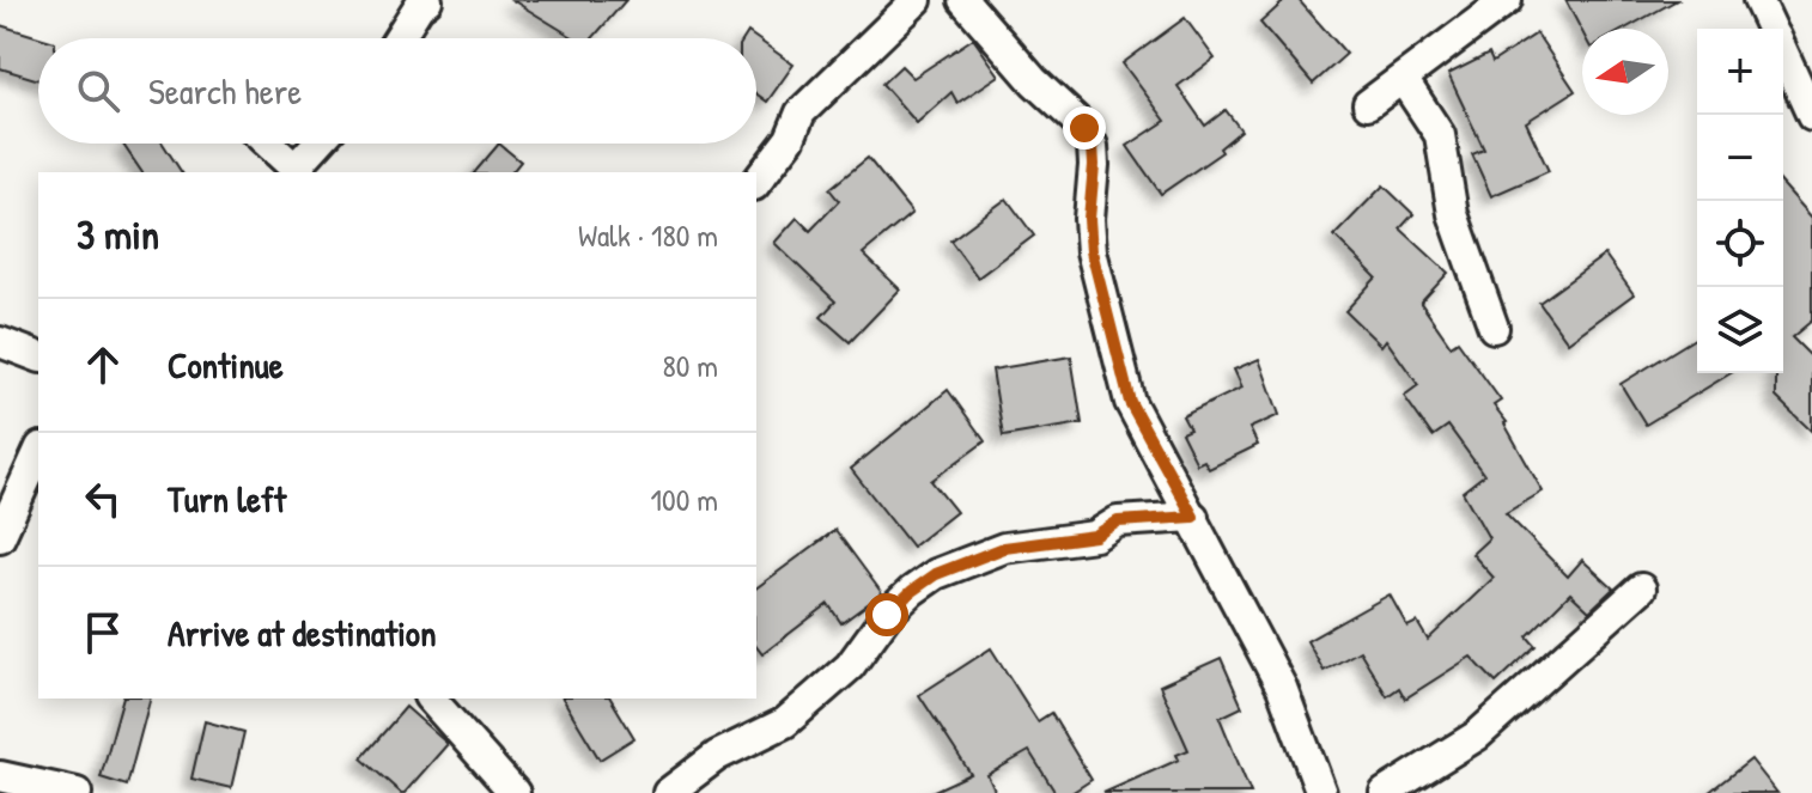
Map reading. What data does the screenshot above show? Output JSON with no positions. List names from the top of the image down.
{
  "north": "left",
  "page": {
    "map_buttons": ["+", "−"],
    "search": "Search here",
    "heading": ["3 min", "Walk · 180 m"],
    "list": [
      ["Continue", "80 m"],
      ["Turn left", "100 m"],
      "Arrive at destination"
    ]
  }
}
